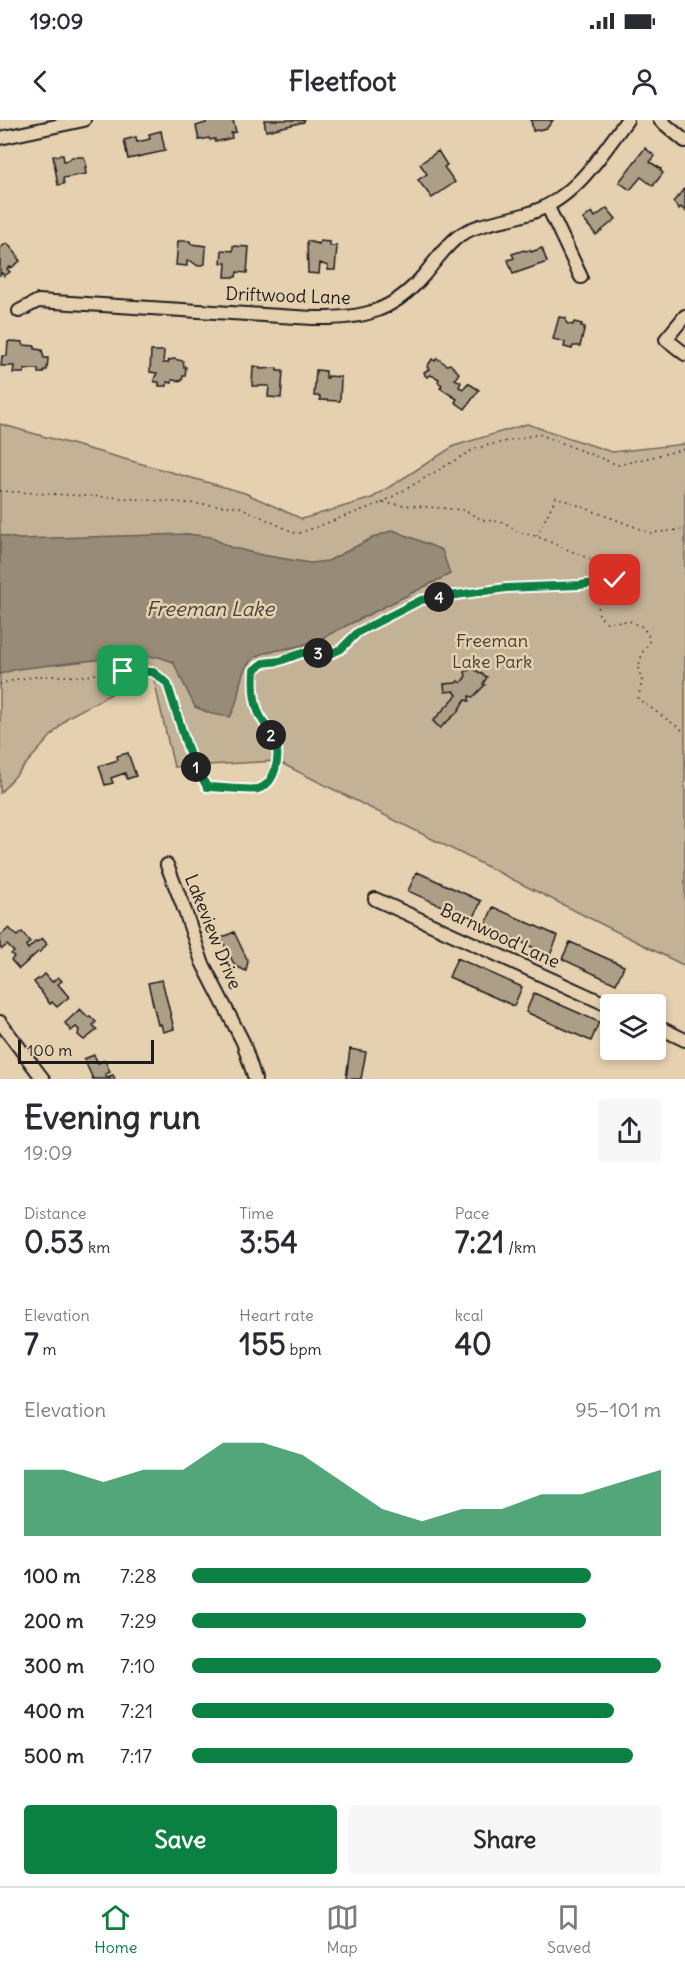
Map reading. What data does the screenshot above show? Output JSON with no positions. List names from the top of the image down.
{
  "streets": {
    "street": ["Driftwood Lane", "Lakeview Drive", "Barnwood Lane"]
  },
  "water": ["Freeman Lake"],
  "parks": ["Freeman Lake Park"],
  "scale_bar": "100 m",
  "page": {
    "status": "19:09",
    "header": "Fleetfoot",
    "pins": [
      "4",
      "3",
      "2",
      "1"
    ],
    "scale": "100 m",
    "heading": ["Evening run", "19:09"],
    "stats": [
      ["Distance", "0.53 km"],
      ["Time", "3:54"],
      ["Pace", "7:21 /km"],
      ["Elevation", "7 m"],
      ["Heart rate", "155 bpm"],
      ["kcal", "40"]
    ],
    "chart": ["Elevation", "95–101 m"],
    "list": [
      {
        "name": "100 m",
        "note": "7:28"
      },
      {
        "name": "200 m",
        "note": "7:29"
      },
      {
        "name": "300 m",
        "note": "7:10"
      },
      {
        "name": "400 m",
        "note": "7:21"
      },
      {
        "name": "500 m",
        "note": "7:17"
      }
    ],
    "buttons": ["Save", "Share"],
    "tabs": ["Home", "Map", "Saved"]
  }
}
